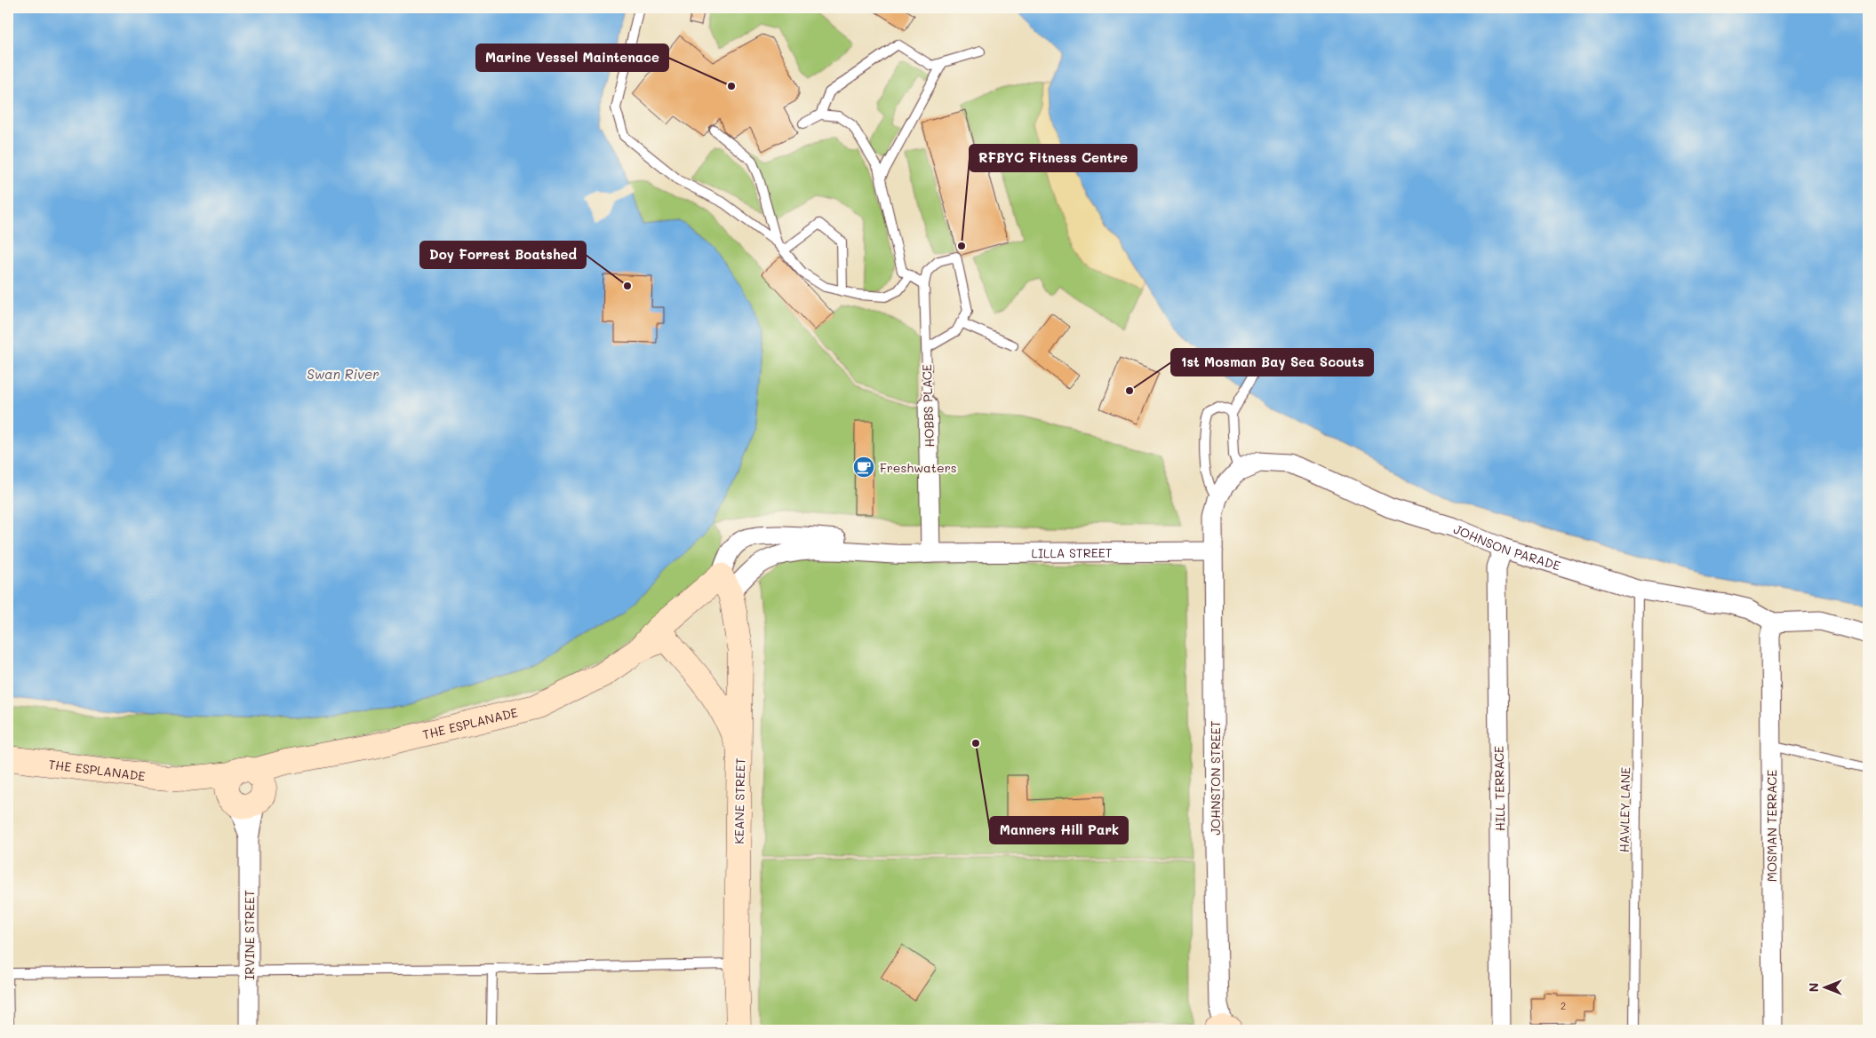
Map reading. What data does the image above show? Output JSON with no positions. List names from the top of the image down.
{
  "streets": {
    "street": [
      "HOBBS PLACE",
      "JOHNSON PARADE",
      "LILLA STREET",
      "THE ESPLANADE",
      "JOHNSTON STREET",
      "HILL TERRACE",
      "KEANE STREET",
      "MOSMAN TERRACE",
      "IRVINE STREET"
    ],
    "lane": ["HAWLEY LANE"]
  },
  "crossings": [
    ["HOBBS PLACE", "LILLA STREET"],
    ["JOHNSON PARADE", "LILLA STREET"],
    ["JOHNSON PARADE", "JOHNSTON STREET"],
    ["JOHNSON PARADE", "HILL TERRACE"],
    ["JOHNSON PARADE", "HAWLEY LANE"],
    ["JOHNSON PARADE", "MOSMAN TERRACE"],
    ["LILLA STREET", "THE ESPLANADE"],
    ["LILLA STREET", "JOHNSTON STREET"],
    ["LILLA STREET", "KEANE STREET"],
    ["THE ESPLANADE", "KEANE STREET"],
    ["THE ESPLANADE", "IRVINE STREET"]
  ],
  "water": ["Swan River"],
  "places": {
    "other": [
      "Marine Vessel Maintenace",
      "RFBYC Fitness Centre",
      "Doy Forrest Boatshed",
      "1st Mosman Bay Sea Scouts",
      "Manners Hill Park"
    ],
    "cafe": ["Freshwaters"]
  },
  "house_numbers": ["2"],
  "north": "left"
}
